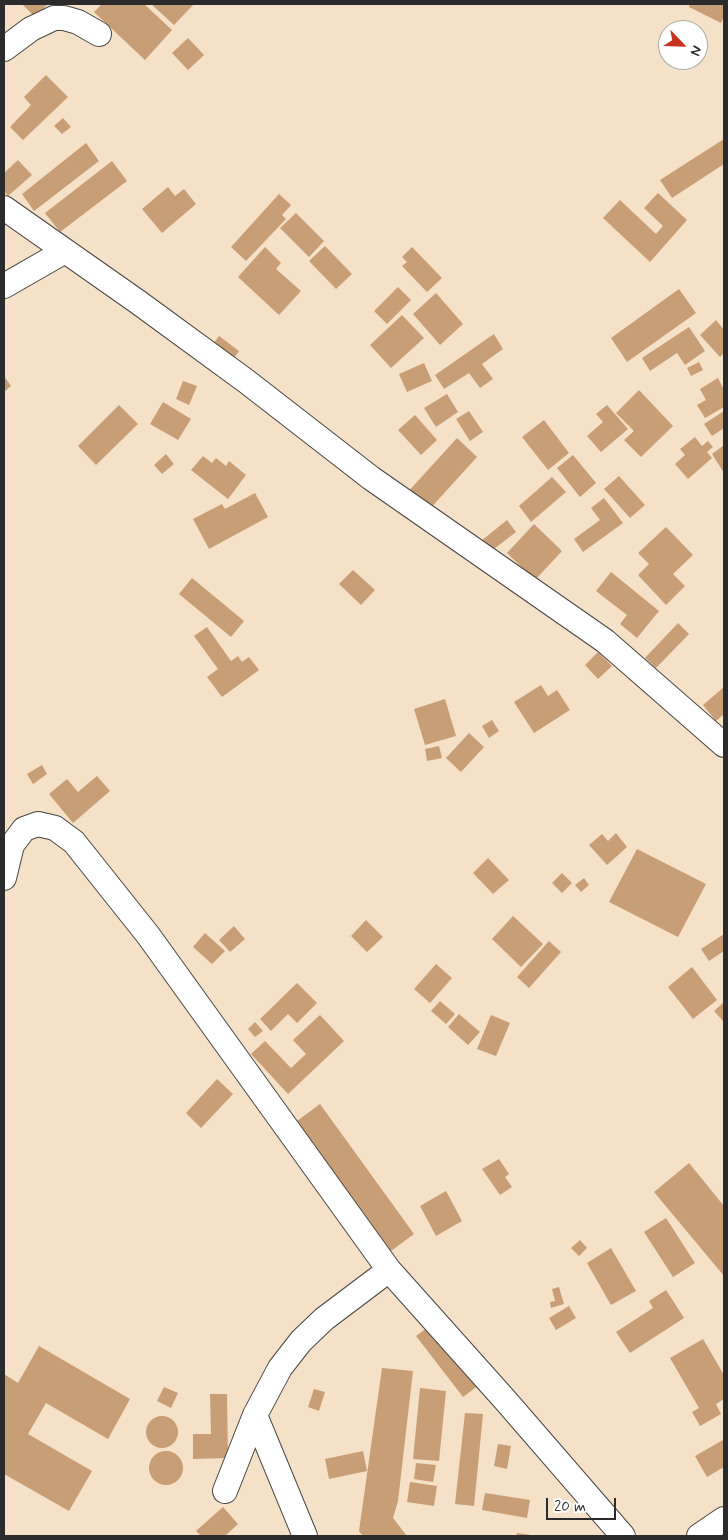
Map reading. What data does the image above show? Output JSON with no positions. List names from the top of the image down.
{
  "scale_bar": "20 m",
  "north": "bottom right"
}
